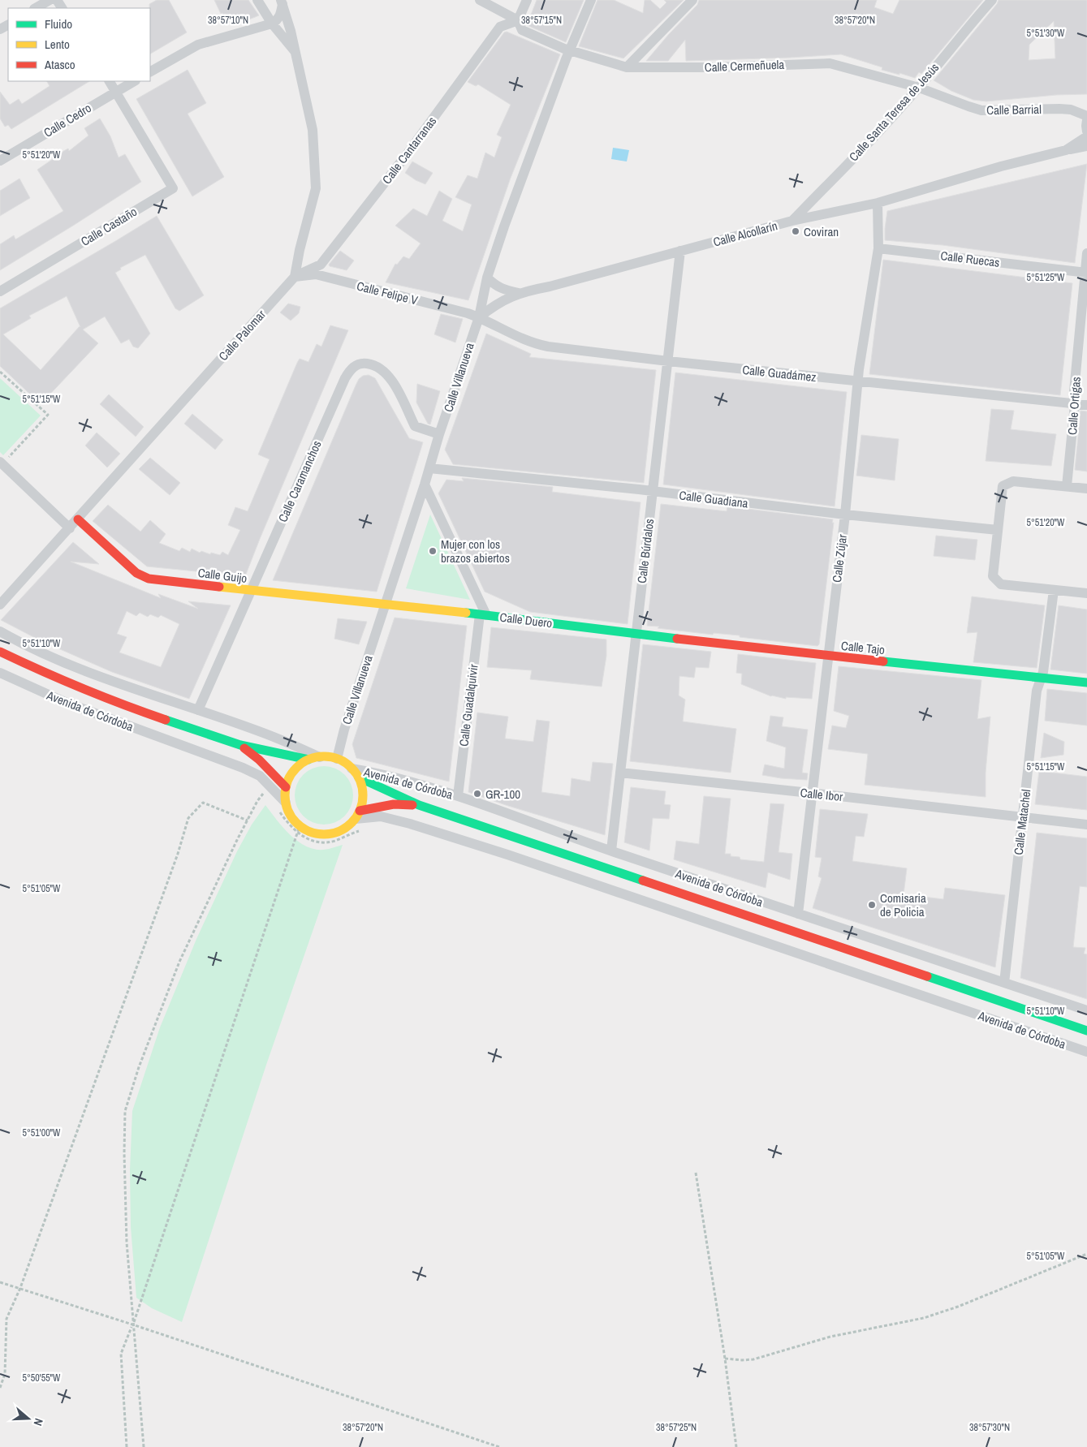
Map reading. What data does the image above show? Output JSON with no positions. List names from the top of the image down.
{
  "streets": {
    "street": [
      "Calle Cermeñuela",
      "Calle Barrial",
      "Calle Santa Teresa de Jesús",
      "Calle Cedro",
      "Calle Cantarranas",
      "Calle Castaño",
      "Calle Alcollarín",
      "Calle Ruecas",
      "Calle Felipe V",
      "Calle Palomar",
      "Calle Guadámez",
      "Calle Villanueva",
      "Calle Ortigas",
      "Calle Caramanchos",
      "Calle Guadiana",
      "Calle Búrdalos",
      "Calle Zújar",
      "Calle Guijo",
      "Calle Duero",
      "Calle Tajo",
      "Calle Guadalquivir",
      "Avenida de Córdoba",
      "Calle Ibor",
      "Calle Matachel"
    ]
  },
  "crossings": [
    ["Calle Cermeñuela", "Calle Barrial"],
    ["Calle Cermeñuela", "Calle Santa Teresa de Jesús"],
    ["Calle Cermeñuela", "Calle Cantarranas"],
    ["Calle Cermeñuela", "Calle Villanueva"],
    ["Calle Barrial", "Calle Santa Teresa de Jesús"],
    ["Calle Santa Teresa de Jesús", "Calle Alcollarín"],
    ["Calle Cedro", "Calle Castaño"],
    ["Calle Cantarranas", "Calle Felipe V"],
    ["Calle Cantarranas", "Calle Palomar"],
    ["Calle Alcollarín", "Calle Felipe V"],
    ["Calle Alcollarín", "Calle Guadámez"],
    ["Calle Alcollarín", "Calle Villanueva"],
    ["Calle Alcollarín", "Calle Búrdalos"],
    ["Calle Alcollarín", "Calle Zújar"],
    ["Calle Ruecas", "Calle Ortigas"],
    ["Calle Ruecas", "Calle Zújar"],
    ["Calle Felipe V", "Calle Palomar"],
    ["Calle Felipe V", "Calle Guadámez"],
    ["Calle Felipe V", "Calle Villanueva"],
    ["Calle Palomar", "Calle Guijo"],
    ["Calle Guadámez", "Calle Villanueva"],
    ["Calle Guadámez", "Calle Ortigas"],
    ["Calle Guadámez", "Calle Búrdalos"],
    ["Calle Guadámez", "Calle Zújar"],
    ["Calle Villanueva", "Calle Caramanchos"],
    ["Calle Villanueva", "Calle Guadiana"],
    ["Calle Villanueva", "Calle Guijo"],
    ["Calle Villanueva", "Calle Duero"],
    ["Calle Villanueva", "Avenida de Córdoba"],
    ["Calle Caramanchos", "Calle Guijo"],
    ["Calle Guadiana", "Calle Búrdalos"],
    ["Calle Guadiana", "Calle Zújar"],
    ["Calle Búrdalos", "Calle Duero"],
    ["Calle Búrdalos", "Calle Tajo"],
    ["Calle Búrdalos", "Avenida de Córdoba"],
    ["Calle Búrdalos", "Calle Ibor"],
    ["Calle Zújar", "Calle Tajo"],
    ["Calle Zújar", "Avenida de Córdoba"],
    ["Calle Zújar", "Calle Ibor"],
    ["Calle Guijo", "Calle Duero"],
    ["Calle Guijo", "Calle Guadalquivir"],
    ["Calle Duero", "Calle Tajo"],
    ["Calle Duero", "Calle Guadalquivir"],
    ["Calle Tajo", "Calle Matachel"],
    ["Calle Guadalquivir", "Avenida de Córdoba"],
    ["Avenida de Córdoba", "Calle Matachel"],
    ["Calle Ibor", "Calle Matachel"]
  ],
  "places": [
    "Coviran",
    "Mujer con los brazos abiertos",
    "GR-100",
    "Comisaria de Policia"
  ],
  "legend": ["Fluido", "Lento", "Atasco"],
  "north": "right",
  "coordinates": [
    "38°57'10\"N",
    "38°57'15\"N",
    "38°57'20\"N",
    "5°51'30\"W",
    "5°51'20\"W",
    "5°51'25\"W",
    "5°51'15\"W",
    "5°51'10\"W",
    "5°51'05\"W",
    "5°51'00\"W",
    "5°50'55\"W",
    "38°57'25\"N",
    "38°57'30\"N"
  ]
}
